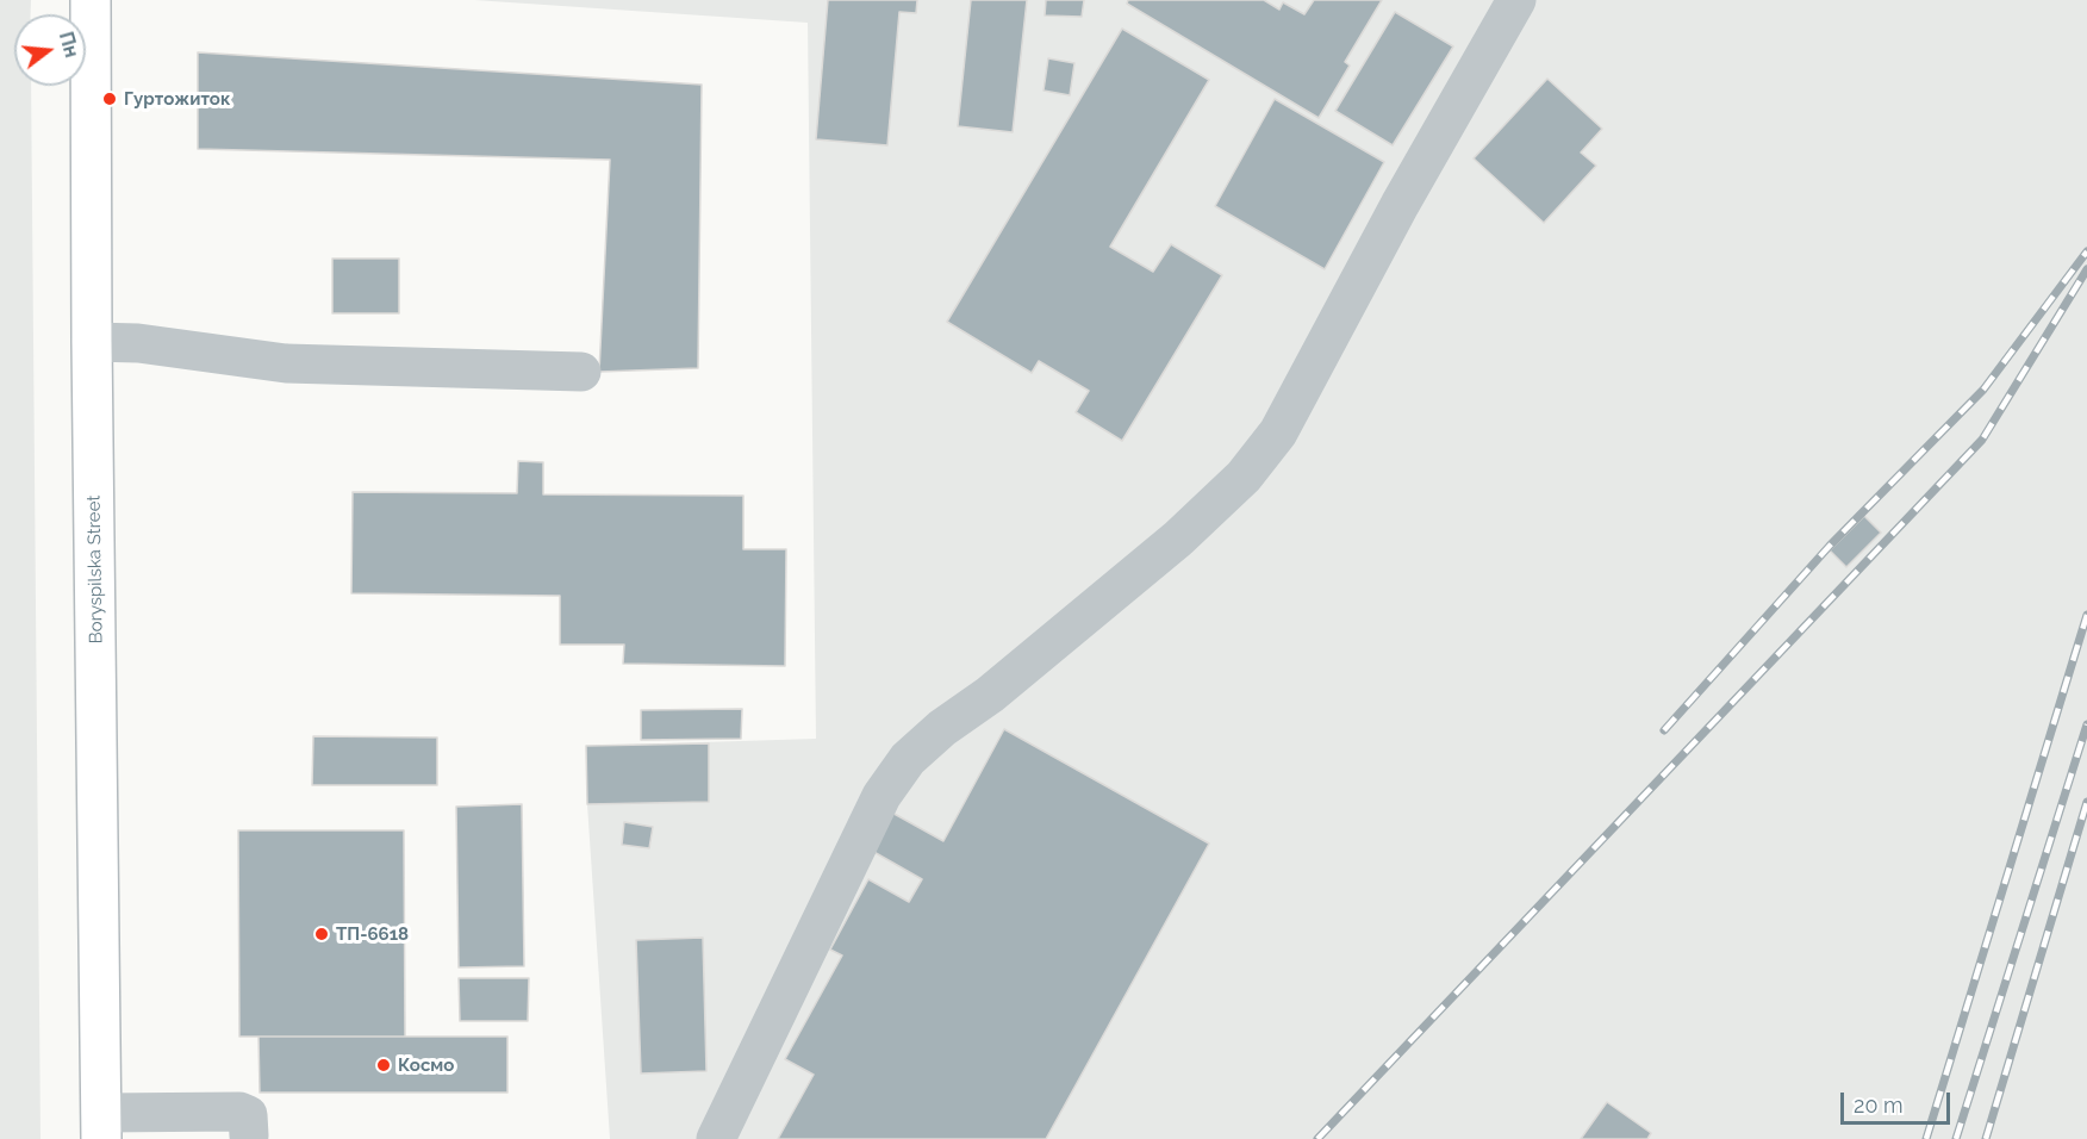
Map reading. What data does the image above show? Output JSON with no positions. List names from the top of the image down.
{
  "streets": {
    "main road": ["Boryspilska Street"]
  },
  "places": ["Гуртожиток", "ТП-6618", "Космо"],
  "scale_bar": "20 m",
  "north": "right"
}
